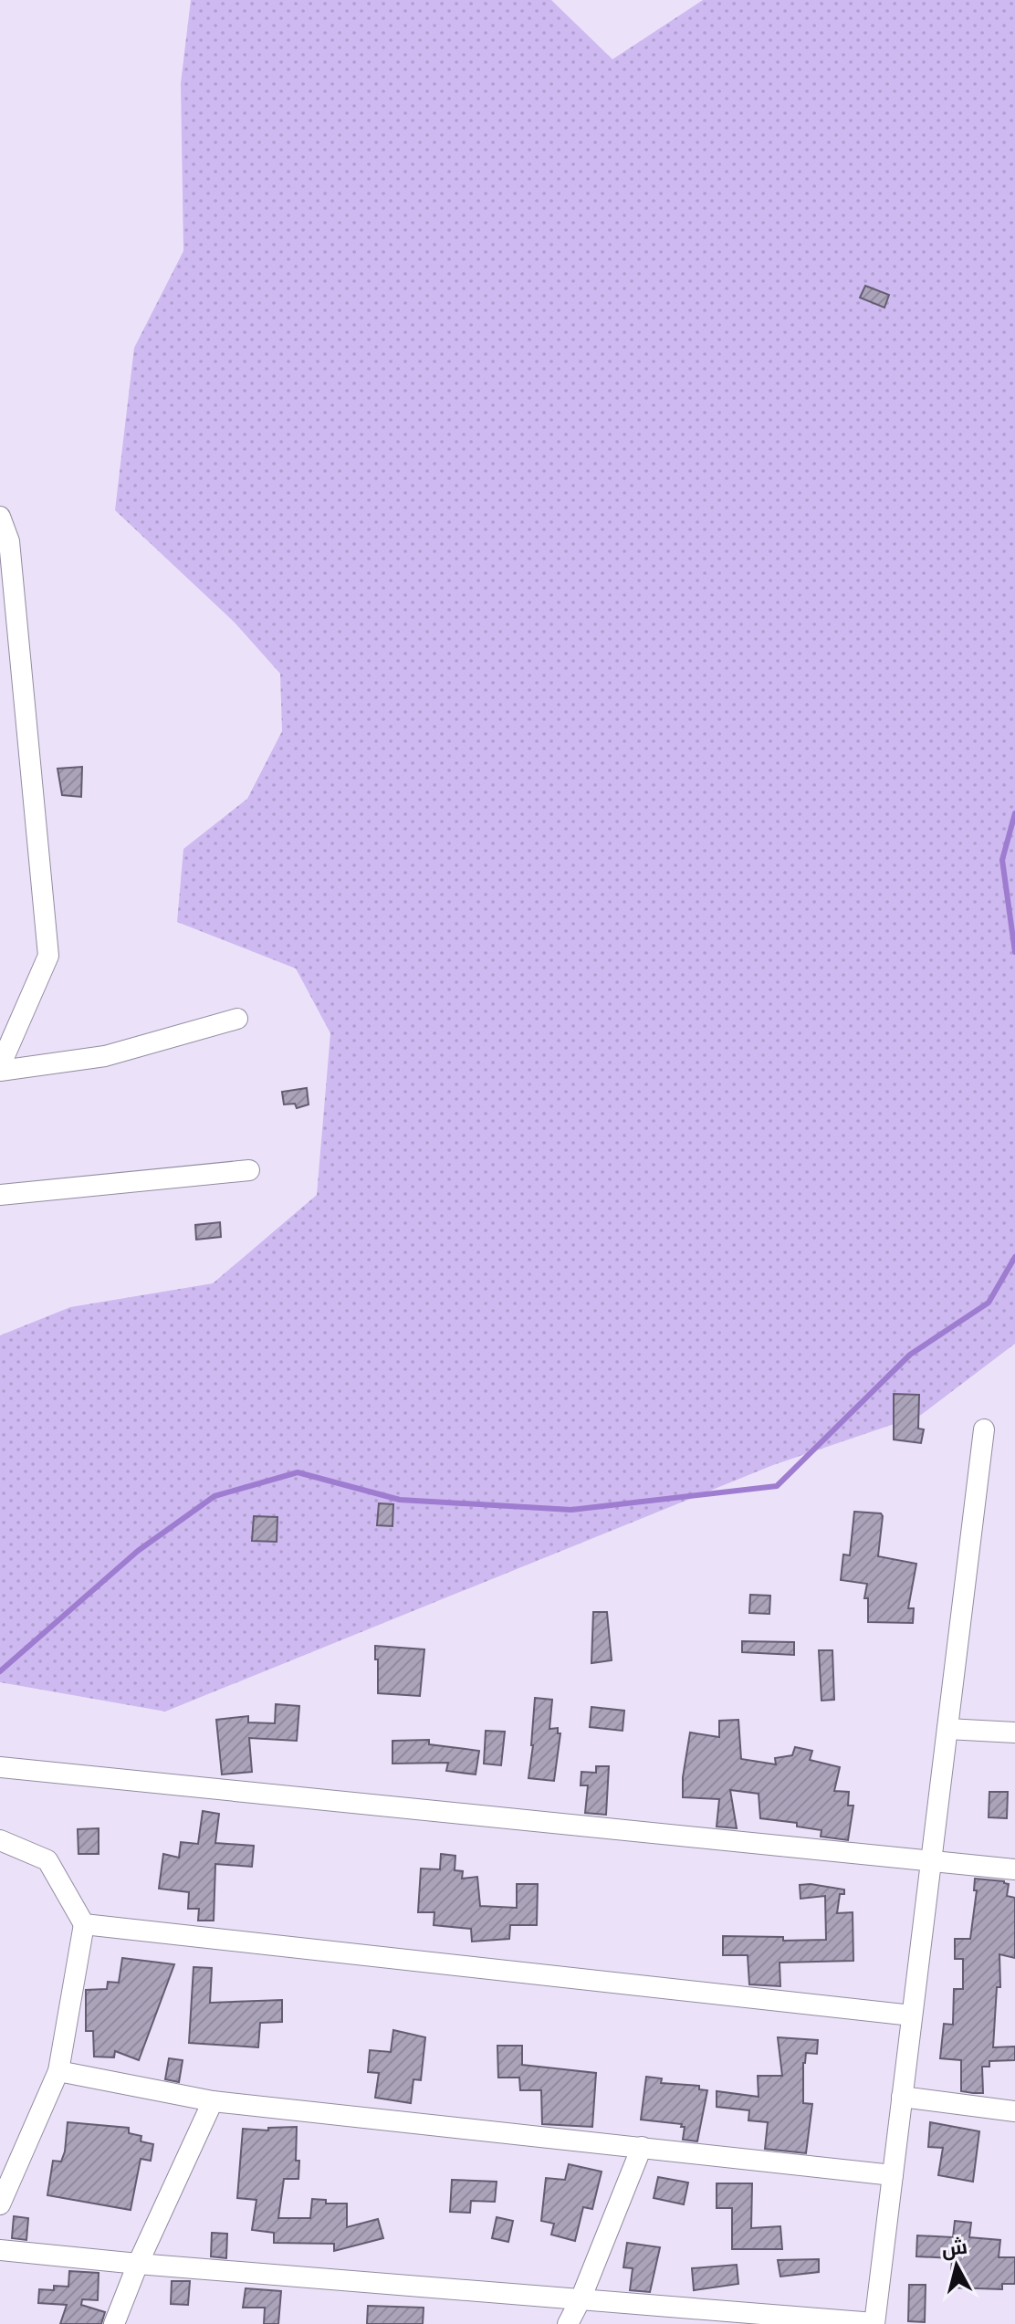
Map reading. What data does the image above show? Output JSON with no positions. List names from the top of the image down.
{
  "north": "top"
}
